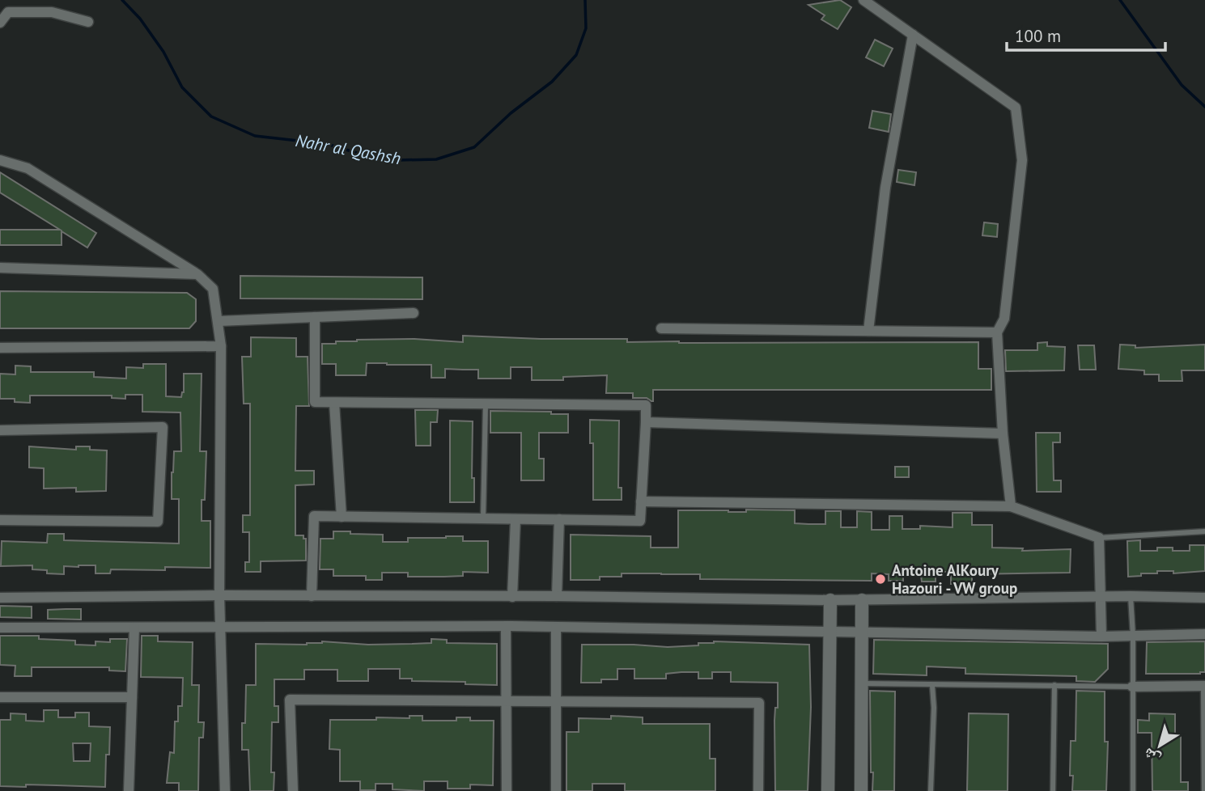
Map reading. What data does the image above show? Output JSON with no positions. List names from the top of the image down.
{
  "water": ["Nahr al Qashsh"],
  "places": ["Antoine AlKoury Hazouri - VW group"],
  "scale_bar": "100 m",
  "north": "bottom left"
}
